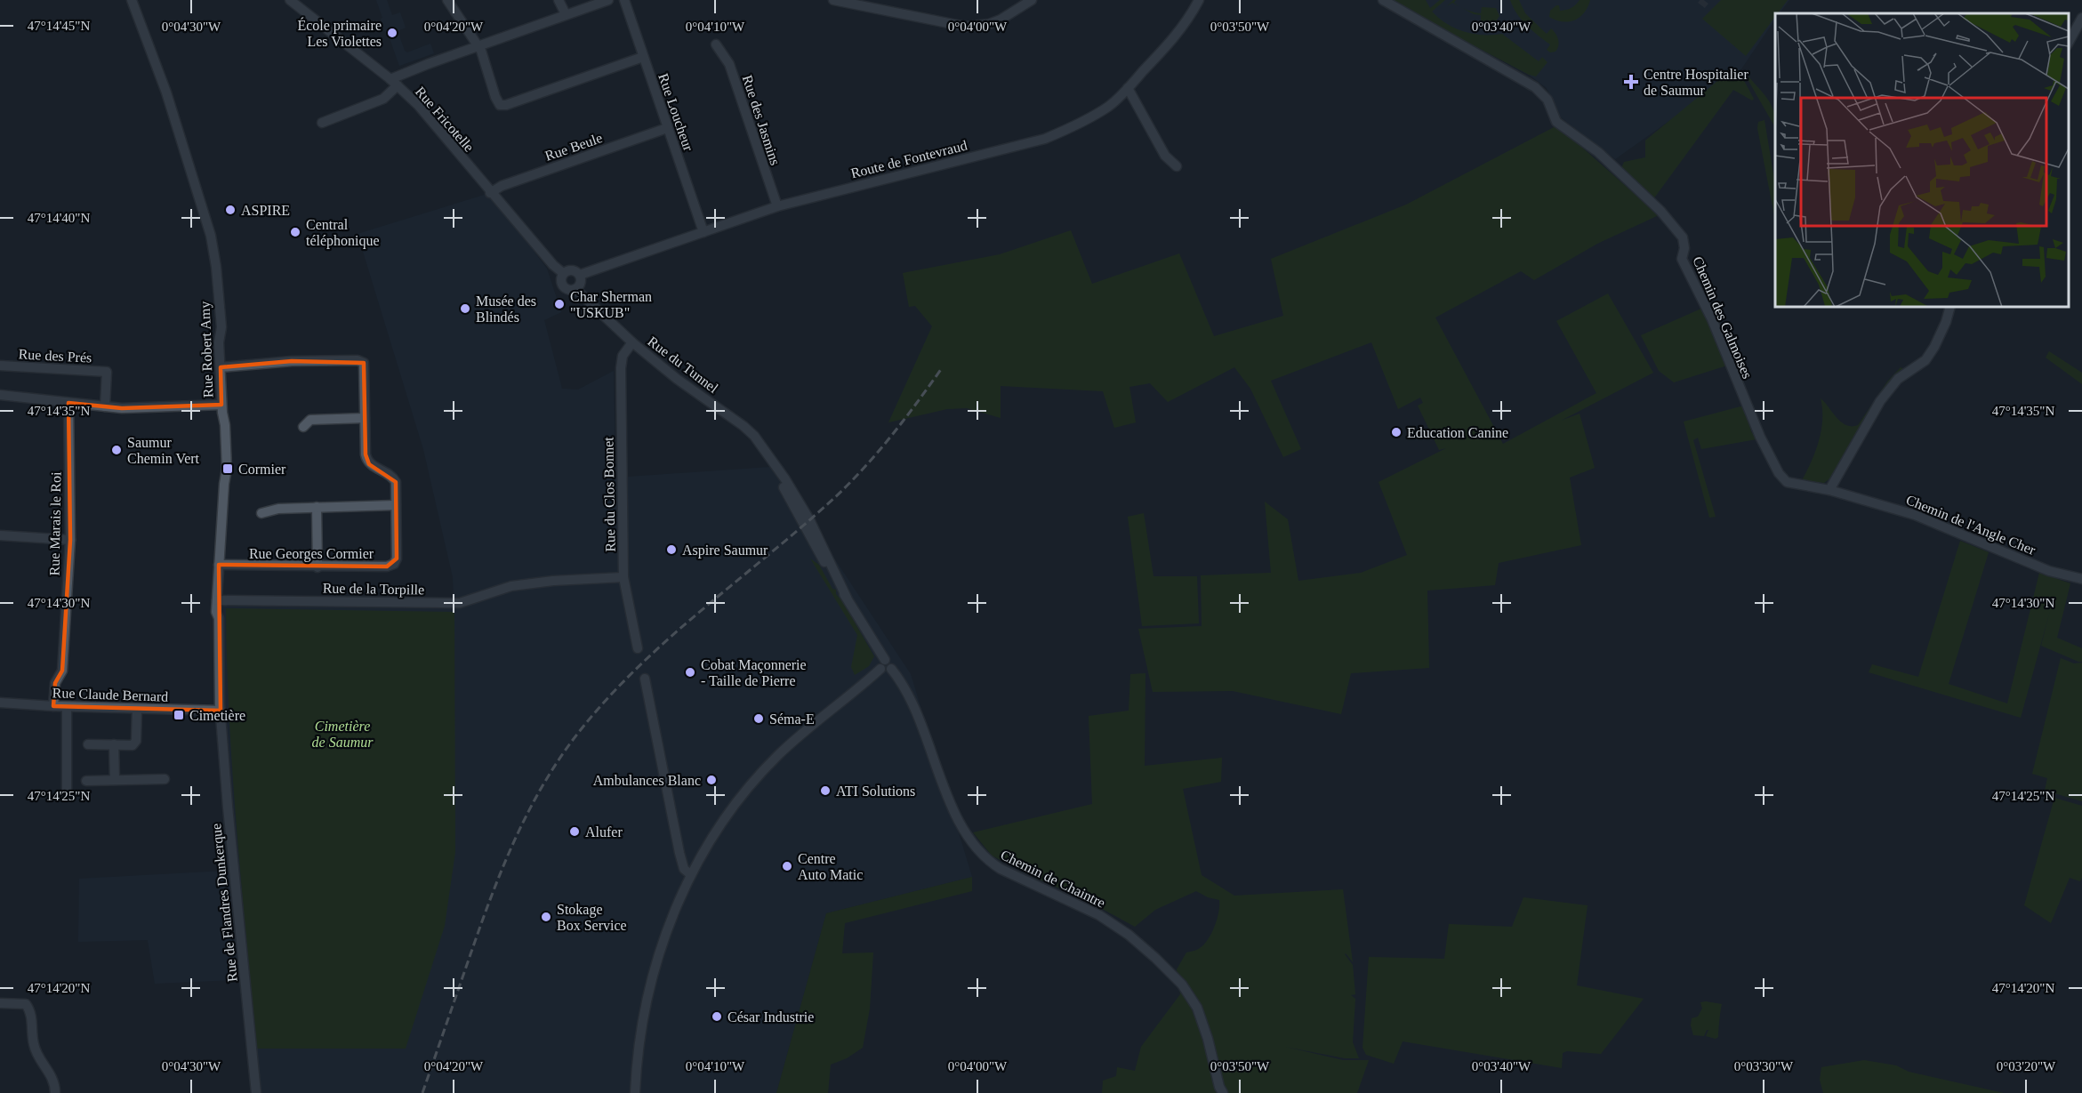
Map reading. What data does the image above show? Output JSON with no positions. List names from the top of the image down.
{
  "streets": {
    "street": [
      "Rue Loucheur",
      "Rue Fricotelle",
      "Rue des Jasmins",
      "Rue Beule",
      "Route de Fontevraud",
      "Chemin des Galmoises",
      "Rue Robert Amy",
      "Rue des Prés",
      "Rue du Tunnel",
      "Rue du Clos Bonnet",
      "Rue Marais le Roi",
      "Chemin de l'Angle Cher",
      "Rue Georges Cormier",
      "Rue de la Torpille",
      "Rue Claude Bernard",
      "Chemin de Chaintre",
      "Rue de Flandres Dunkerque"
    ]
  },
  "crossings": [
    ["Rue Loucheur", "Rue Beule"],
    ["Rue Loucheur", "Route de Fontevraud"],
    ["Rue Fricotelle", "Rue Beule"],
    ["Rue Fricotelle", "Route de Fontevraud"],
    ["Rue Fricotelle", "Rue du Tunnel"],
    ["Rue des Jasmins", "Route de Fontevraud"],
    ["Route de Fontevraud", "Rue du Tunnel"],
    ["Chemin des Galmoises", "Chemin de l'Angle Cher"],
    ["Rue Robert Amy", "Rue Georges Cormier"],
    ["Rue Robert Amy", "Rue de la Torpille"],
    ["Rue Robert Amy", "Rue Claude Bernard"],
    ["Rue Robert Amy", "Rue de Flandres Dunkerque"],
    ["Rue du Tunnel", "Rue du Clos Bonnet"],
    ["Rue du Tunnel", "Chemin de Chaintre"],
    ["Rue du Clos Bonnet", "Rue de la Torpille"],
    ["Rue Marais le Roi", "Rue Claude Bernard"],
    ["Rue Claude Bernard", "Rue de Flandres Dunkerque"]
  ],
  "parks": ["Cimetière de Saumur"],
  "places": {
    "other": [
      "École primaire Les Violettes",
      "ASPIRE",
      "Central téléphonique",
      "Char Sherman \"USKUB\"",
      "Musée des Blindés",
      "Education Canine",
      "Saumur Chemin Vert",
      "Aspire Saumur",
      "Cobat Maçonnerie - Taille de Pierre",
      "Séma-E",
      "Ambulances Blanc",
      "ATI Solutions",
      "Alufer",
      "Centre Auto Matic",
      "Stokage Box Service",
      "César Industrie"
    ],
    "health": ["Centre Hospitalier de Saumur"],
    "transit": ["Cormier", "Cimetière"]
  },
  "coordinates": [
    "47°14'45\"N",
    "0°04'30\"W",
    "0°04'20\"W",
    "0°04'10\"W",
    "0°04'00\"W",
    "0°03'50\"W",
    "0°03'40\"W",
    "47°14'40\"N",
    "47°14'35\"N",
    "47°14'30\"N",
    "47°14'25\"N",
    "47°14'20\"N",
    "0°03'30\"W",
    "0°03'20\"W"
  ]
}
